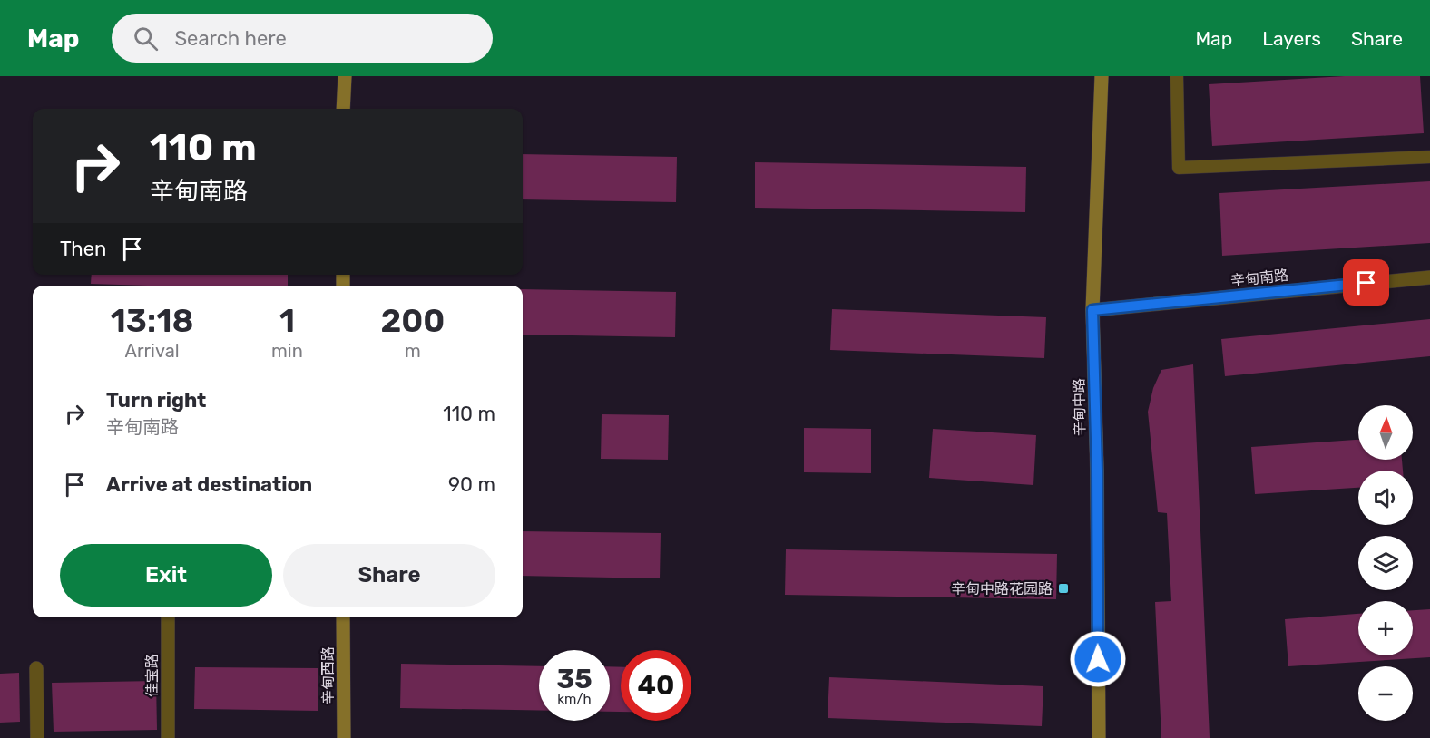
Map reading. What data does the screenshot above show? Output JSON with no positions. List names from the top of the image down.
{
  "streets": {
    "street": [
      "辛甸南路",
      "辛甸中路",
      "佳宝路",
      "辛甸西路"
    ]
  },
  "crossings": [
    ["辛甸南路", "辛甸中路"]
  ],
  "places": {
    "transit": ["辛甸中路花园路"]
  },
  "north": "top",
  "page": {
    "header": "Map",
    "search": "Search here",
    "nav": ["Map", "Layers", "Share"],
    "turn": ["110 m", "辛甸南路"],
    "then": "Then",
    "eta": [
      "13:18",
      "Arrival",
      "1",
      "min",
      "200",
      "m"
    ],
    "list": [
      {
        "name": "Turn right",
        "note": "辛甸南路",
        "value": "110 m"
      },
      {
        "name": "Arrive at destination",
        "value": "90 m"
      }
    ],
    "map_buttons": ["+", "−"],
    "buttons": ["Exit", "Share"],
    "speed": "35 km/h",
    "limit": "40"
  }
}
